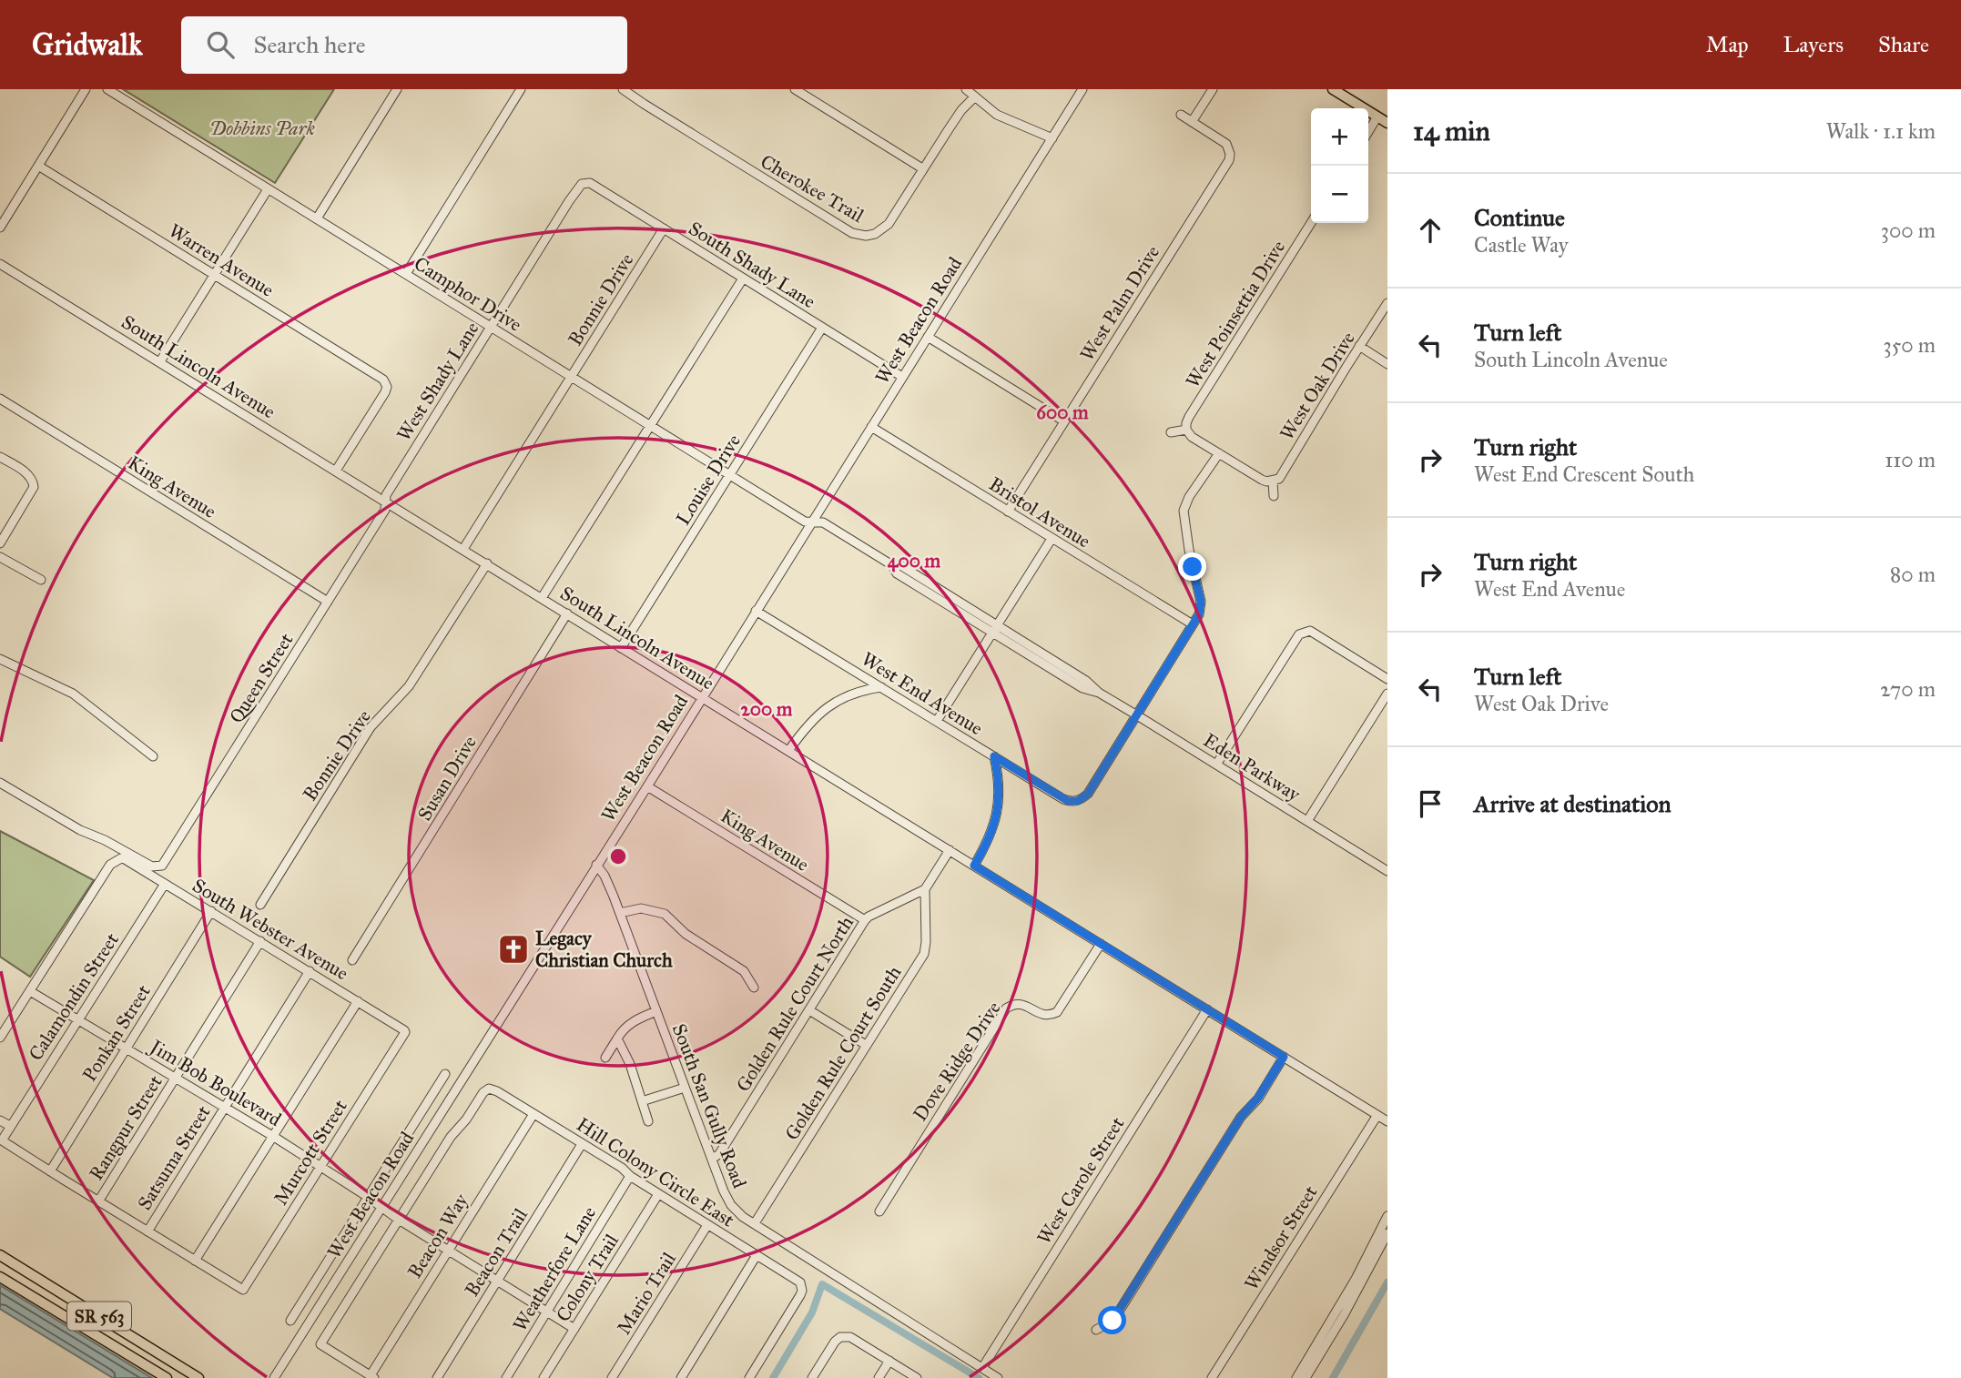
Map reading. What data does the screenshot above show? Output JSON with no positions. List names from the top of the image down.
{
  "streets": {
    "main road": ["SR 563"],
    "street": [
      "Cherokee Trail",
      "Warren Avenue",
      "South Shady Lane",
      "Camphor Drive",
      "Bonnie Drive",
      "West Palm Drive",
      "West Poinsettia Drive",
      "West Beacon Road",
      "South Lincoln Avenue",
      "West Shady Lane",
      "West Oak Drive",
      "Louise Drive",
      "King Avenue",
      "Bristol Avenue",
      "Queen Street",
      "West End Avenue",
      "Eden Parkway",
      "Susan Drive",
      "South Webster Avenue",
      "Calamondin Street",
      "Golden Rule Court North",
      "Ponkan Street",
      "Golden Rule Court South",
      "Dove Ridge Drive",
      "Jim Bob Boulevard",
      "South San Gully Road",
      "Rangpur Street",
      "Murcott Street",
      "Satsuma Street",
      "Hill Colony Circle East",
      "West Carole Street",
      "Beacon Way",
      "Windsor Street",
      "Beacon Trail",
      "Weatherfore Lane",
      "Colony Trail",
      "Mario Trail"
    ]
  },
  "crossings": [
    ["Warren Avenue", "South Lincoln Avenue"],
    ["South Shady Lane", "Bonnie Drive"],
    ["South Shady Lane", "West Beacon Road"],
    ["South Shady Lane", "West Shady Lane"],
    ["South Shady Lane", "Louise Drive"],
    ["Camphor Drive", "Bonnie Drive"],
    ["Camphor Drive", "West Beacon Road"],
    ["Camphor Drive", "West Shady Lane"],
    ["Camphor Drive", "Louise Drive"],
    ["Camphor Drive", "Eden Parkway"],
    ["Bonnie Drive", "South Lincoln Avenue"],
    ["West Palm Drive", "Bristol Avenue"],
    ["West Beacon Road", "South Lincoln Avenue"],
    ["West Beacon Road", "King Avenue"],
    ["West Beacon Road", "Bristol Avenue"],
    ["West Beacon Road", "West End Avenue"],
    ["West Beacon Road", "Eden Parkway"],
    ["West Beacon Road", "Jim Bob Boulevard"],
    ["West Beacon Road", "South San Gully Road"],
    ["South Lincoln Avenue", "West Shady Lane"],
    ["South Lincoln Avenue", "Louise Drive"],
    ["South Lincoln Avenue", "Queen Street"],
    ["South Lincoln Avenue", "Susan Drive"],
    ["South Lincoln Avenue", "Dove Ridge Drive"],
    ["South Lincoln Avenue", "West Carole Street"],
    ["South Lincoln Avenue", "Windsor Street"],
    ["West Shady Lane", "Queen Street"],
    ["King Avenue", "Queen Street"],
    ["King Avenue", "Golden Rule Court North"],
    ["West End Avenue", "Eden Parkway"],
    ["South Webster Avenue", "Calamondin Street"],
    ["South Webster Avenue", "Ponkan Street"],
    ["South Webster Avenue", "Jim Bob Boulevard"],
    ["South Webster Avenue", "Rangpur Street"],
    ["South Webster Avenue", "Murcott Street"],
    ["South Webster Avenue", "Satsuma Street"],
    ["Calamondin Street", "Jim Bob Boulevard"],
    ["Golden Rule Court North", "Golden Rule Court South"],
    ["Golden Rule Court North", "South San Gully Road"],
    ["Ponkan Street", "Jim Bob Boulevard"],
    ["Golden Rule Court South", "South San Gully Road"],
    ["Jim Bob Boulevard", "Rangpur Street"],
    ["Jim Bob Boulevard", "Murcott Street"],
    ["Jim Bob Boulevard", "Satsuma Street"],
    ["Jim Bob Boulevard", "Hill Colony Circle East"],
    ["Jim Bob Boulevard", "Beacon Way"],
    ["Jim Bob Boulevard", "Beacon Trail"],
    ["Jim Bob Boulevard", "Weatherfore Lane"],
    ["Jim Bob Boulevard", "Colony Trail"],
    ["South San Gully Road", "West Carole Street"],
    ["Hill Colony Circle East", "Beacon Way"],
    ["Hill Colony Circle East", "Beacon Trail"],
    ["Hill Colony Circle East", "Weatherfore Lane"],
    ["Hill Colony Circle East", "Colony Trail"],
    ["Hill Colony Circle East", "Mario Trail"]
  ],
  "parks": ["Dobbins Park"],
  "places": {
    "church": ["Legacy Christian Church"]
  },
  "page": {
    "header": "Gridwalk",
    "search": "Search here",
    "nav": ["Map", "Layers", "Share"],
    "heading": ["14 min", "Walk · 1.1 km"],
    "map_buttons": ["+", "−"],
    "list": [
      ["Continue", "Castle Way", "300 m"],
      ["Turn left", "South Lincoln Avenue", "350 m"],
      ["Turn right", "West End Crescent South", "110 m"],
      ["Turn right", "West End Avenue", "80 m"],
      ["Turn left", "West Oak Drive", "270 m"],
      "Arrive at destination"
    ]
  },
  "rings": ["600 m", "400 m", "200 m"]
}
